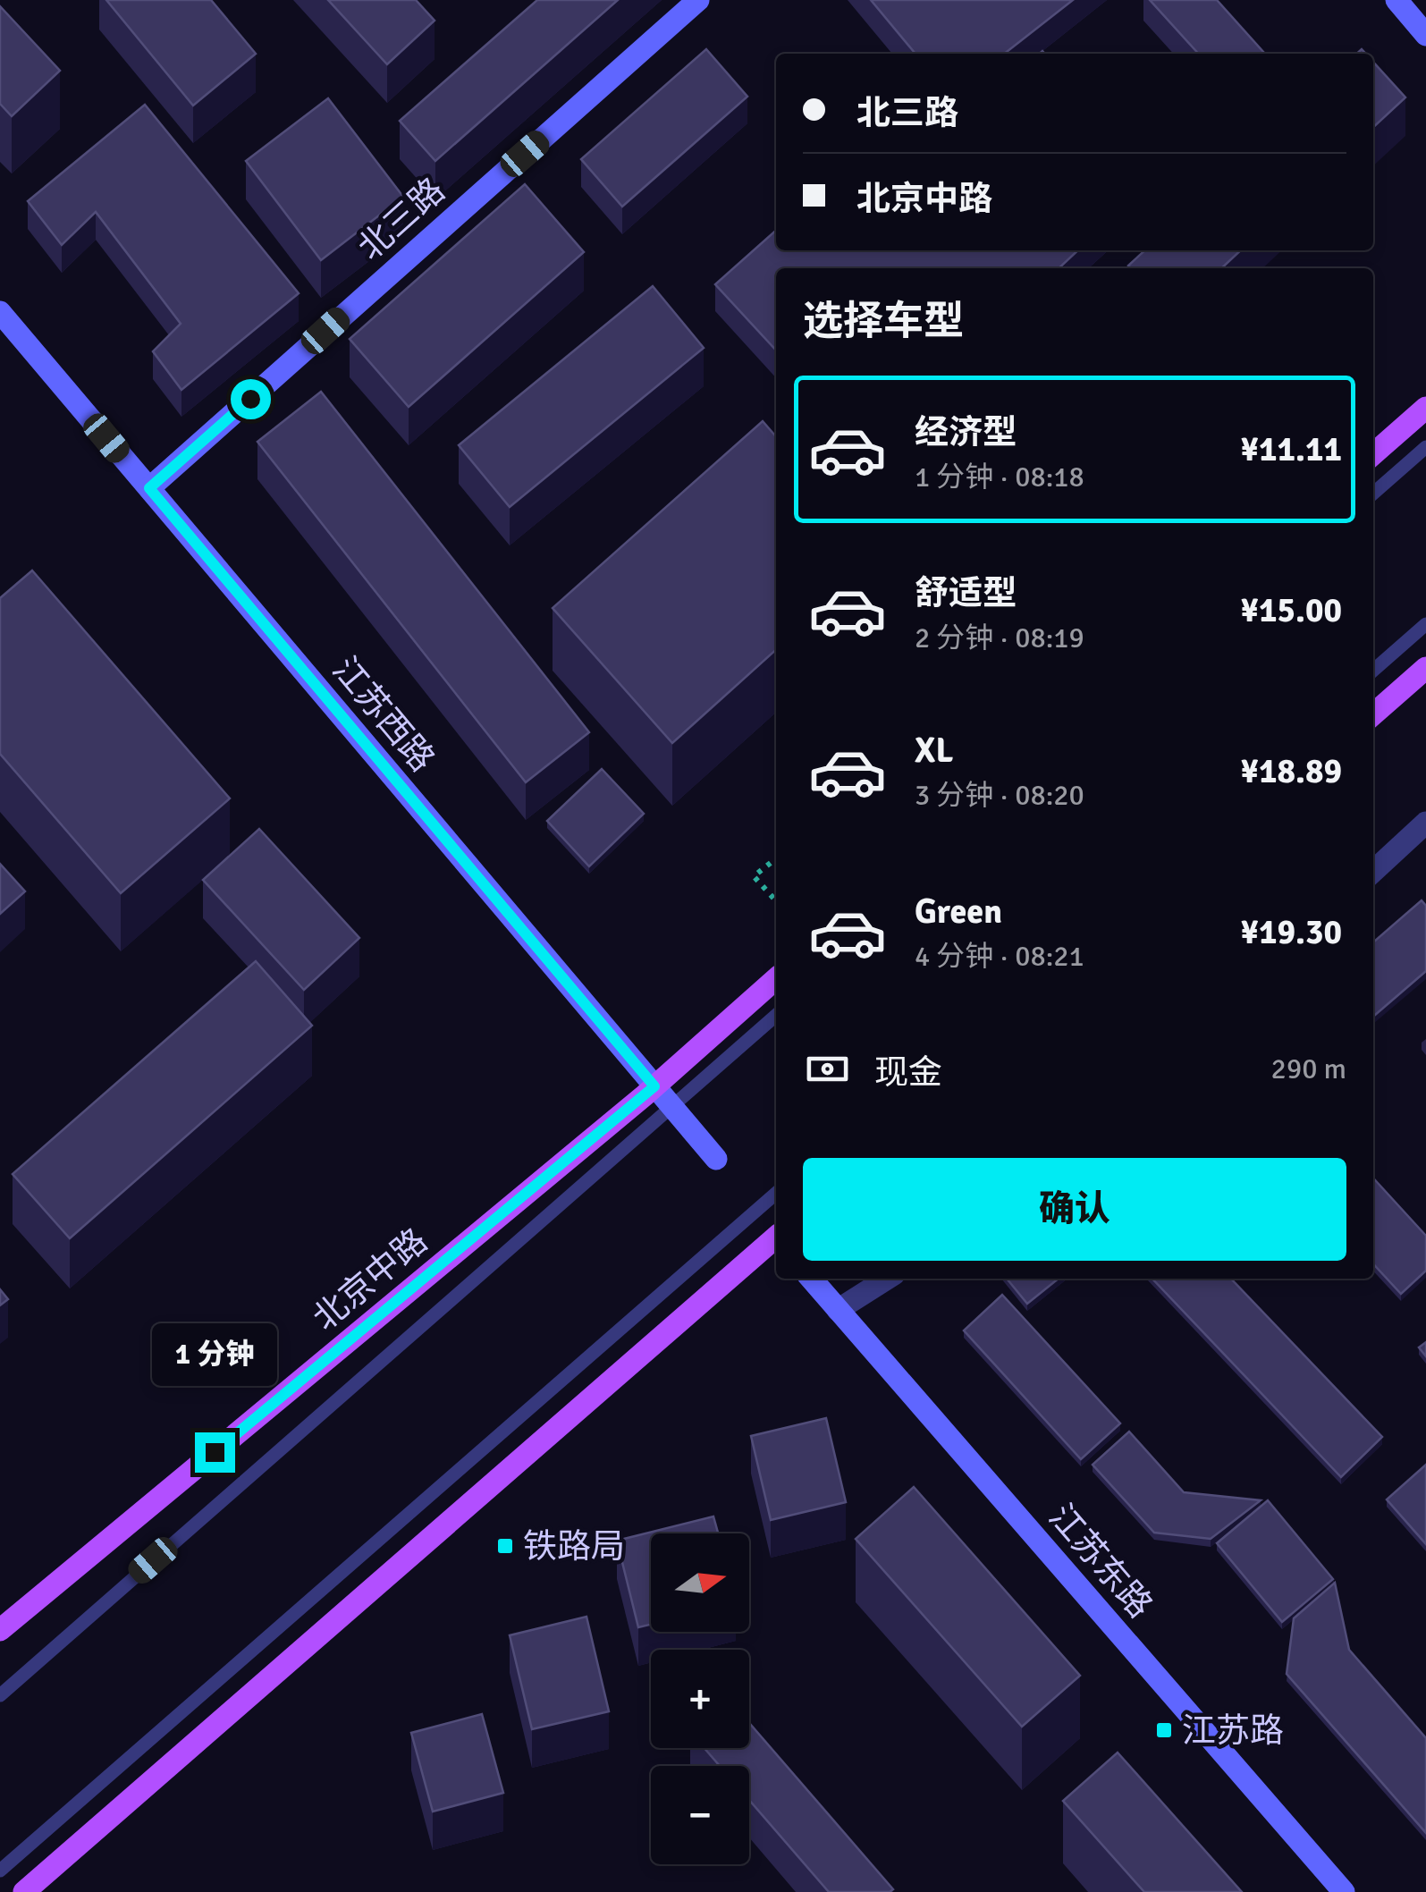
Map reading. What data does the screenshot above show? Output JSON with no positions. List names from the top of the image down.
{
  "streets": {
    "main road": ["北京中路"],
    "street": ["北三路", "江苏西路", "江苏东路"]
  },
  "crossings": [
    ["北三路", "江苏西路"],
    ["江苏西路", "北京中路"]
  ],
  "places": {
    "transit": ["铁路局", "江苏路"]
  },
  "north": "right",
  "page": {
    "banner": ["北三路", "北京中路"],
    "heading": "选择车型",
    "list": [
      {
        "name": "经济型",
        "note": "1 分钟 · 08:18",
        "value": "¥11.11"
      },
      {
        "name": "舒适型",
        "note": "2 分钟 · 08:19",
        "value": "¥15.00"
      },
      {
        "name": "XL",
        "note": "3 分钟 · 08:20",
        "value": "¥18.89"
      },
      {
        "name": "Green",
        "note": "4 分钟 · 08:21",
        "value": "¥19.30"
      }
    ],
    "pay": ["现金", "290 m"],
    "buttons": "确认",
    "bubble": "1 分钟",
    "map_buttons": ["+", "−"]
  }
}
